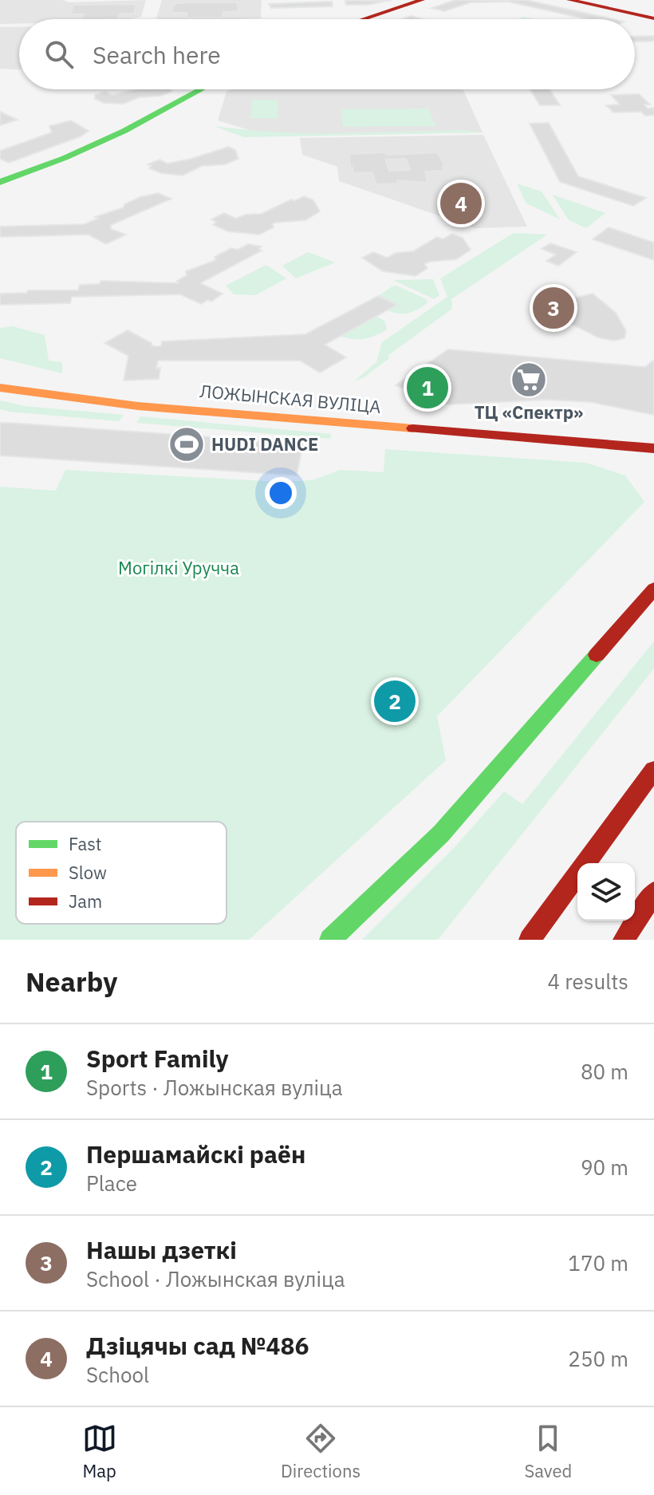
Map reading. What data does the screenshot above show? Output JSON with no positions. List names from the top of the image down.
{
  "streets": {
    "main road": ["ЛОЖЫНСКАЯ ВУЛІЦА"]
  },
  "parks": ["Могілкі Уручча"],
  "places": {
    "supermarket": ["ТЦ «Спектр»"],
    "sports": ["HUDI DANCE"]
  },
  "legend": ["Fast", "Slow", "Jam"],
  "page": {
    "search": "Search here",
    "pins": [
      "4",
      "3",
      "1",
      "2"
    ],
    "heading": ["Nearby", "4 results"],
    "list": [
      {
        "mark": "1",
        "name": "Sport Family",
        "note": "Sports · Ложынская вуліца",
        "value": "80 m"
      },
      {
        "mark": "2",
        "name": "Першамайскі раён",
        "note": "Place",
        "value": "90 m"
      },
      {
        "mark": "3",
        "name": "Нашы дзеткі",
        "note": "School · Ложынская вуліца",
        "value": "170 m"
      },
      {
        "mark": "4",
        "name": "Дзіцячы сад №486",
        "note": "School",
        "value": "250 m"
      }
    ],
    "nav": ["Map", "Directions", "Saved"]
  }
}
